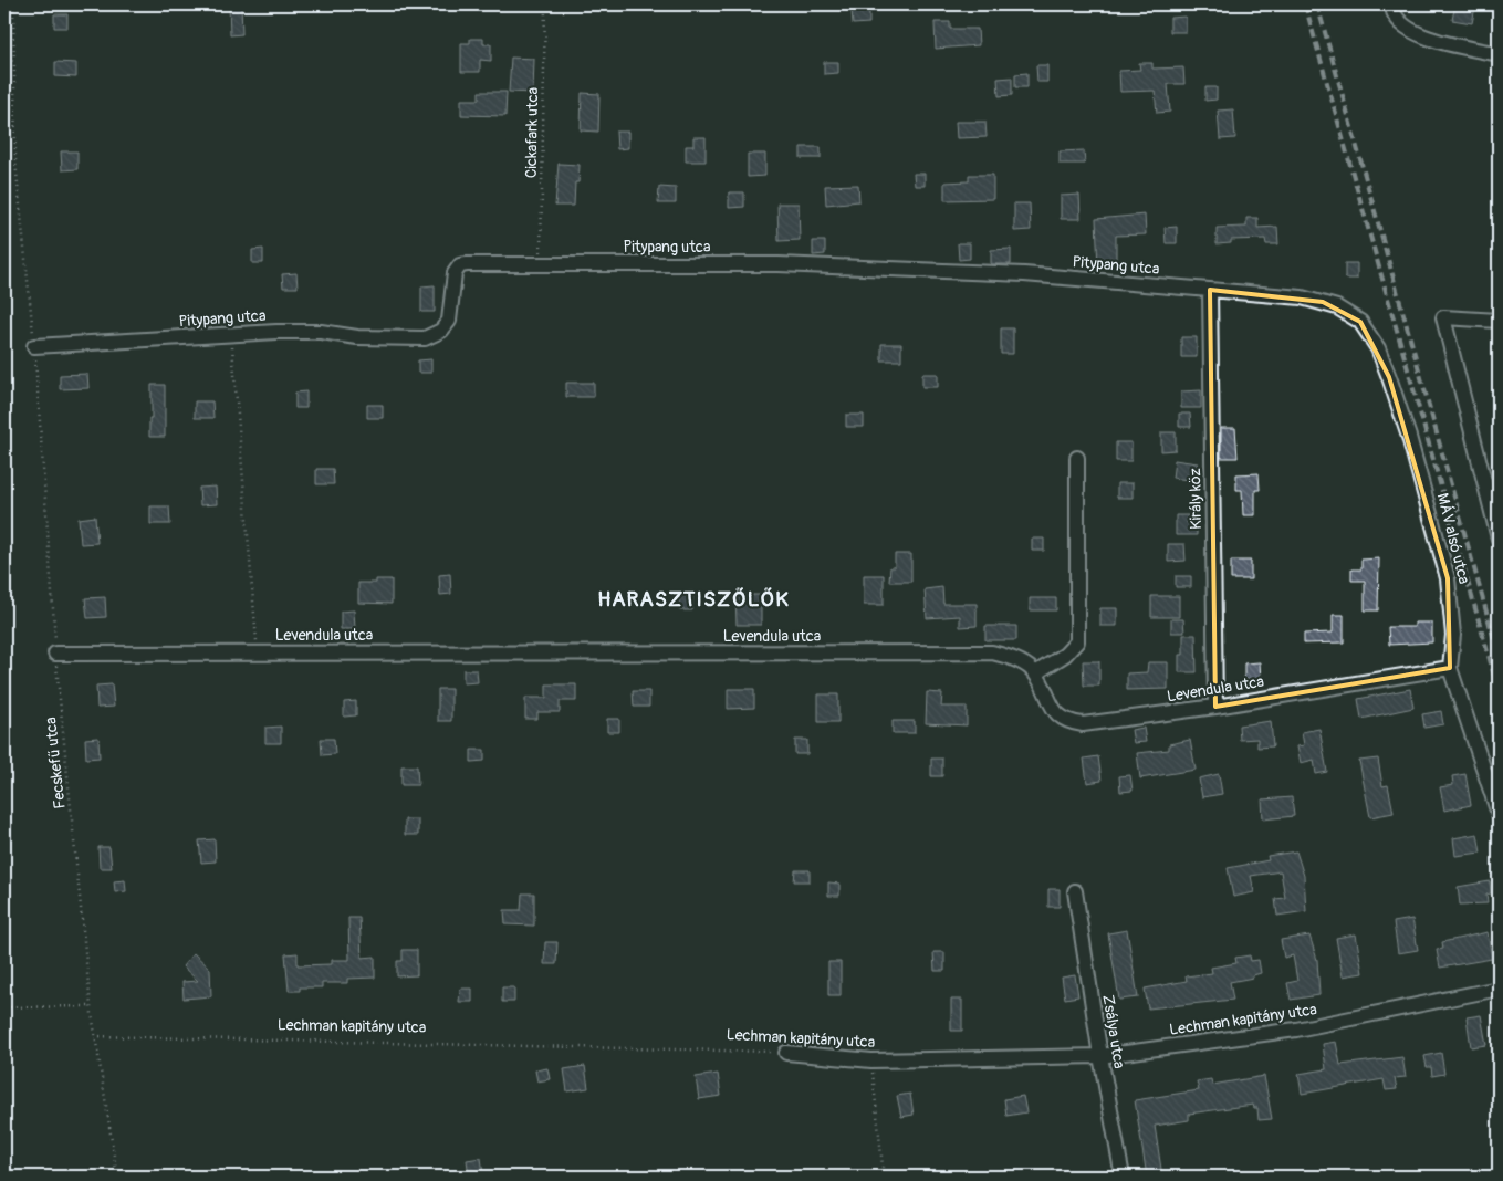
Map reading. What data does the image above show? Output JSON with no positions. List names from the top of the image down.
{
  "streets": {
    "street": [
      "Pitypang utca",
      "Király köz",
      "MÁV alsó utca",
      "Levendula utca",
      "Lechman kapitány utca",
      "Zsálya utca"
    ],
    "path": ["Cickafark utca", "Fecskefű utca"]
  },
  "crossings": [
    ["Cickafark utca", "Pitypang utca"],
    ["Pitypang utca", "Király köz"],
    ["Pitypang utca", "MÁV alsó utca"],
    ["Pitypang utca", "Fecskefű utca"],
    ["Király köz", "Levendula utca"],
    ["MÁV alsó utca", "Levendula utca"],
    ["Levendula utca", "Fecskefű utca"],
    ["Fecskefű utca", "Lechman kapitány utca"],
    ["Lechman kapitány utca", "Zsálya utca"]
  ],
  "districts": ["HARASZTISZŐLŐK"]
}
